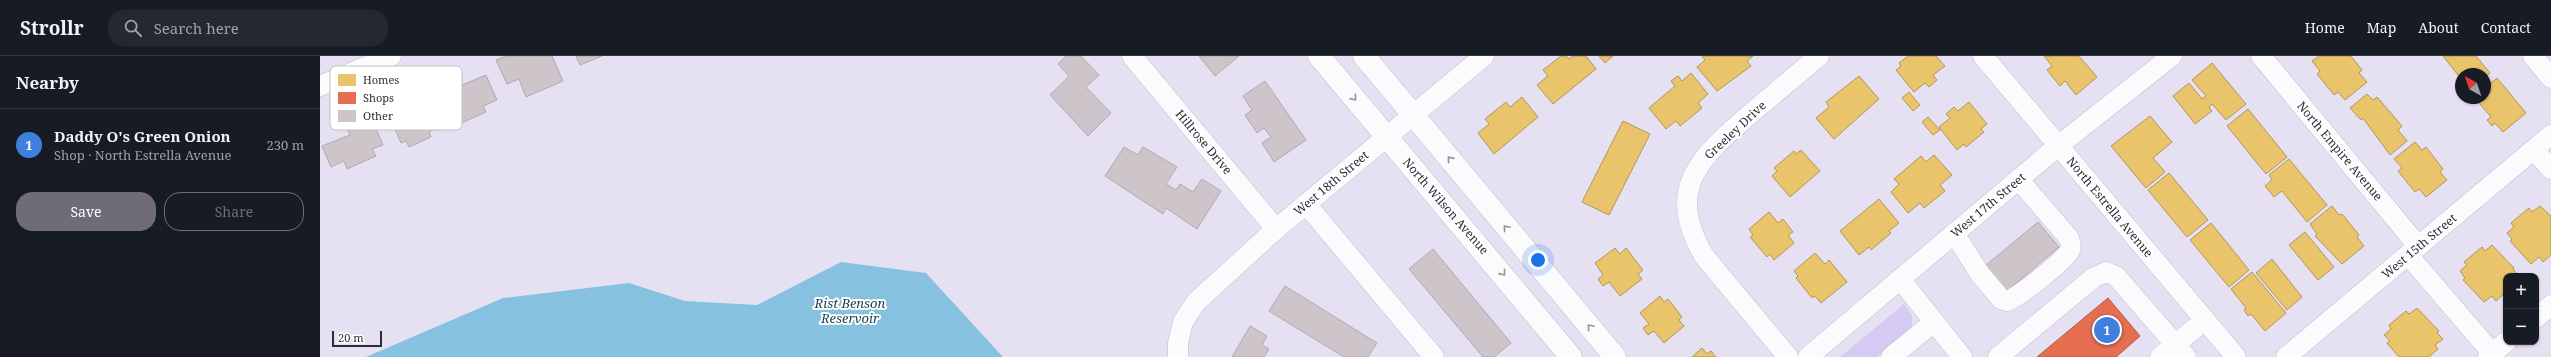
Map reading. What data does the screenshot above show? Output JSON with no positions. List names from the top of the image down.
{
  "streets": {
    "main road": ["North Wilson Avenue"],
    "street": [
      "Greeley Drive",
      "Hillrose Drive",
      "North Empire Avenue",
      "West 18th Street",
      "West 17th Street",
      "North Estrella Avenue",
      "West 15th Street"
    ]
  },
  "crossings": [
    ["Hillrose Drive", "West 18th Street"],
    ["North Empire Avenue", "West 15th Street"],
    ["West 18th Street", "North Wilson Avenue"],
    ["West 17th Street", "North Estrella Avenue"]
  ],
  "water": ["Rist Benson Reservoir"],
  "legend": ["Homes", "Shops", "Other"],
  "scale_bar": "20 m",
  "north": "top left",
  "page": {
    "header": "Strollr",
    "search": "Search here",
    "nav": [
      "Home",
      "Map",
      "About",
      "Contact"
    ],
    "heading": "Nearby",
    "list": [
      {
        "mark": "1",
        "name": "Daddy O's Green Onion",
        "note": "Shop · North Estrella Avenue",
        "value": "230 m"
      }
    ],
    "buttons": ["Save", "Share"],
    "map_buttons": ["+", "−"],
    "pins": "1",
    "scale": "20 m"
  }
}
